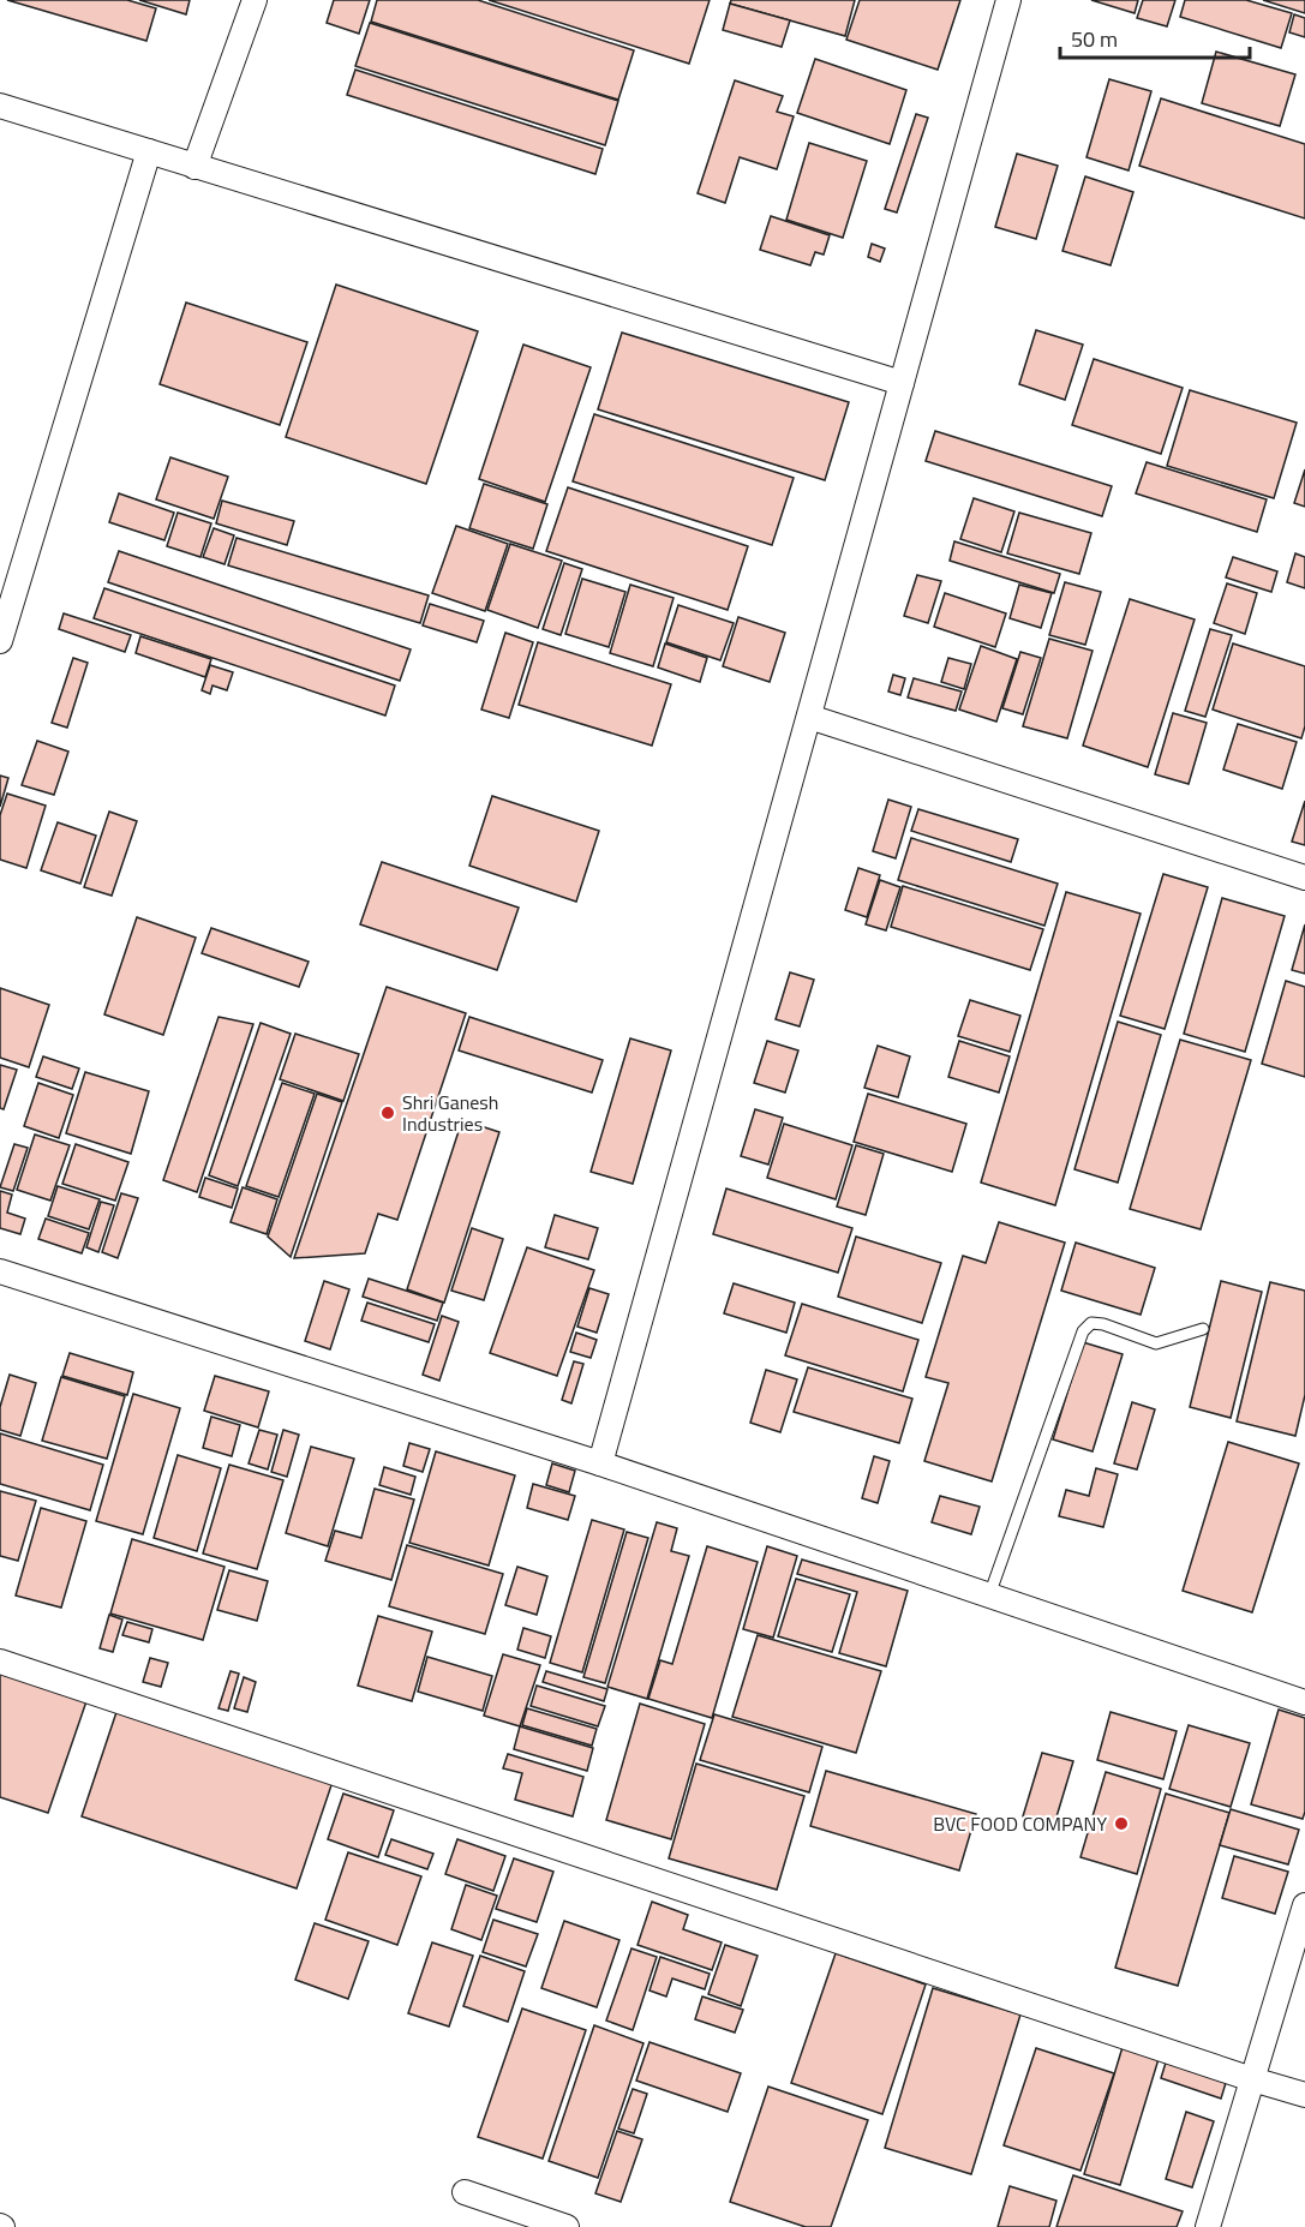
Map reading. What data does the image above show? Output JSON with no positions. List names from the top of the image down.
{
  "places": ["Shri Ganesh Industries", "BVC FOOD COMPANY"],
  "scale_bar": "50 m"
}
